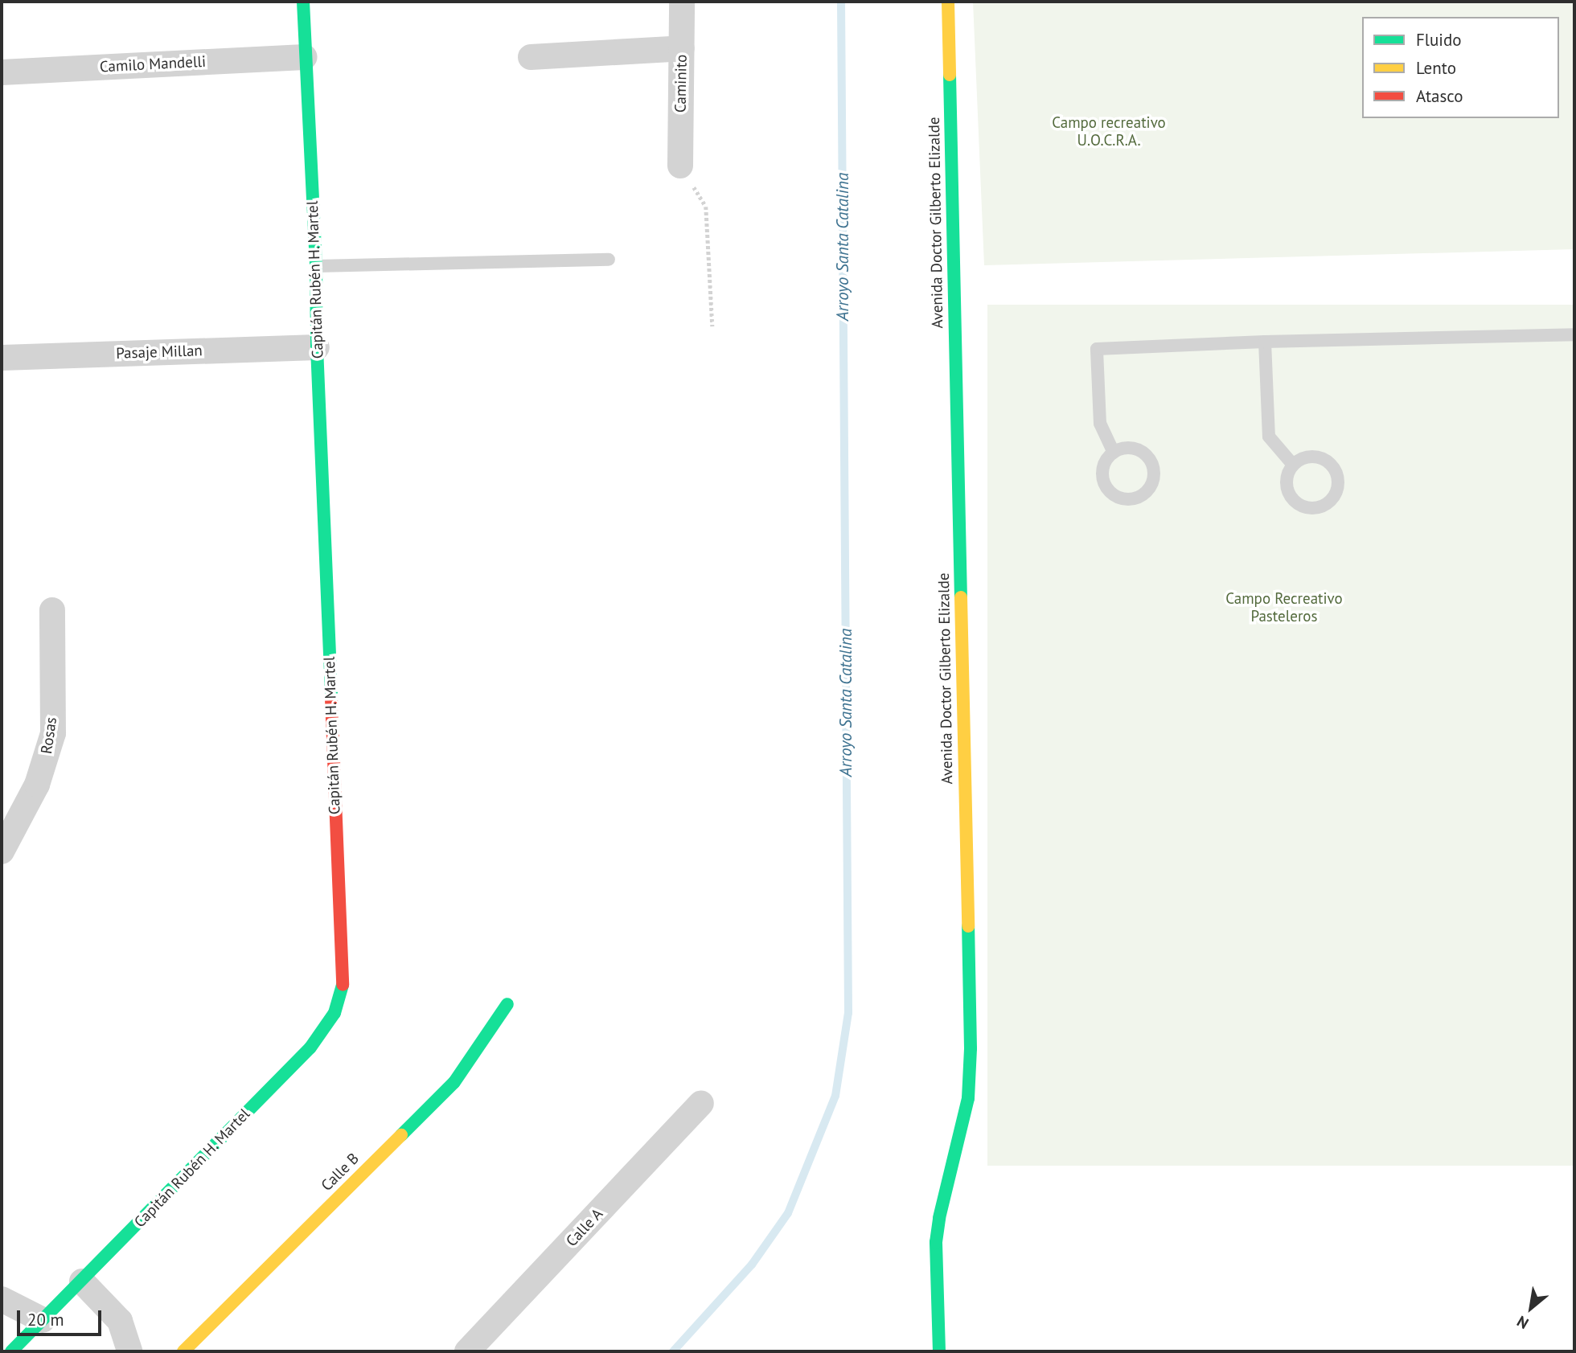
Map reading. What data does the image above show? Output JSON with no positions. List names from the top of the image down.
{
  "streets": {
    "street": [
      "Camilo Mandelli",
      "Caminito",
      "Avenida Doctor Gilberto Elizalde",
      "Capitán Rubén H. Martel",
      "Pasaje Millan",
      "Rosas",
      "Calle B",
      "Calle A"
    ]
  },
  "crossings": [
    ["Camilo Mandelli", "Capitán Rubén H. Martel"],
    ["Capitán Rubén H. Martel", "Pasaje Millan"]
  ],
  "water": ["Arroyo Santa Catalina"],
  "parks": ["Campo recreativo U.O.C.R.A.", "Campo Recreativo Pasteleros"],
  "legend": ["Fluido", "Lento", "Atasco"],
  "scale_bar": "20 m",
  "north": "bottom left"
}
